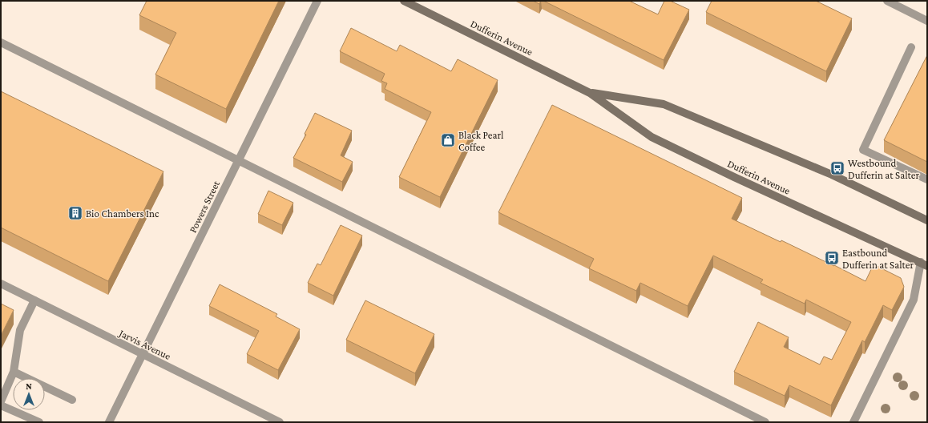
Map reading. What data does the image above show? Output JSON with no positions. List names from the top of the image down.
{
  "streets": {
    "main road": ["Dufferin Avenue"],
    "street": ["Powers Street", "Jarvis Avenue"]
  },
  "crossings": [
    ["Powers Street", "Jarvis Avenue"]
  ],
  "places": {
    "shop": ["Black Pearl Coffee"],
    "bus stop": ["Westbound Dufferin at Salter", "Eastbound Dufferin at Salter"],
    "building": ["Bio Chambers Inc"]
  },
  "north": "top"
}
